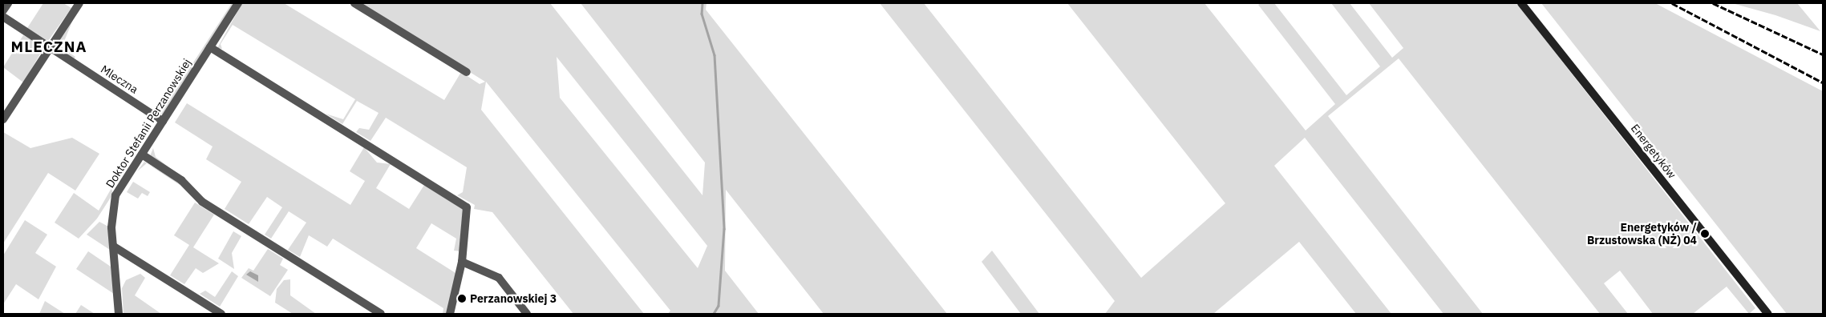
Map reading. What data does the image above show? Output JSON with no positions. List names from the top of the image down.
{
  "streets": {
    "main road": ["Energetyków"],
    "street": ["Mleczna", "Doktor Stefanii Perzanowskiej"]
  },
  "crossings": [
    ["Mleczna", "Doktor Stefanii Perzanowskiej"]
  ],
  "districts": ["MLECZNA"],
  "places": ["Energetyków / Brzustowska (NŻ) 04", "Perzanowskiej 3"]
}
